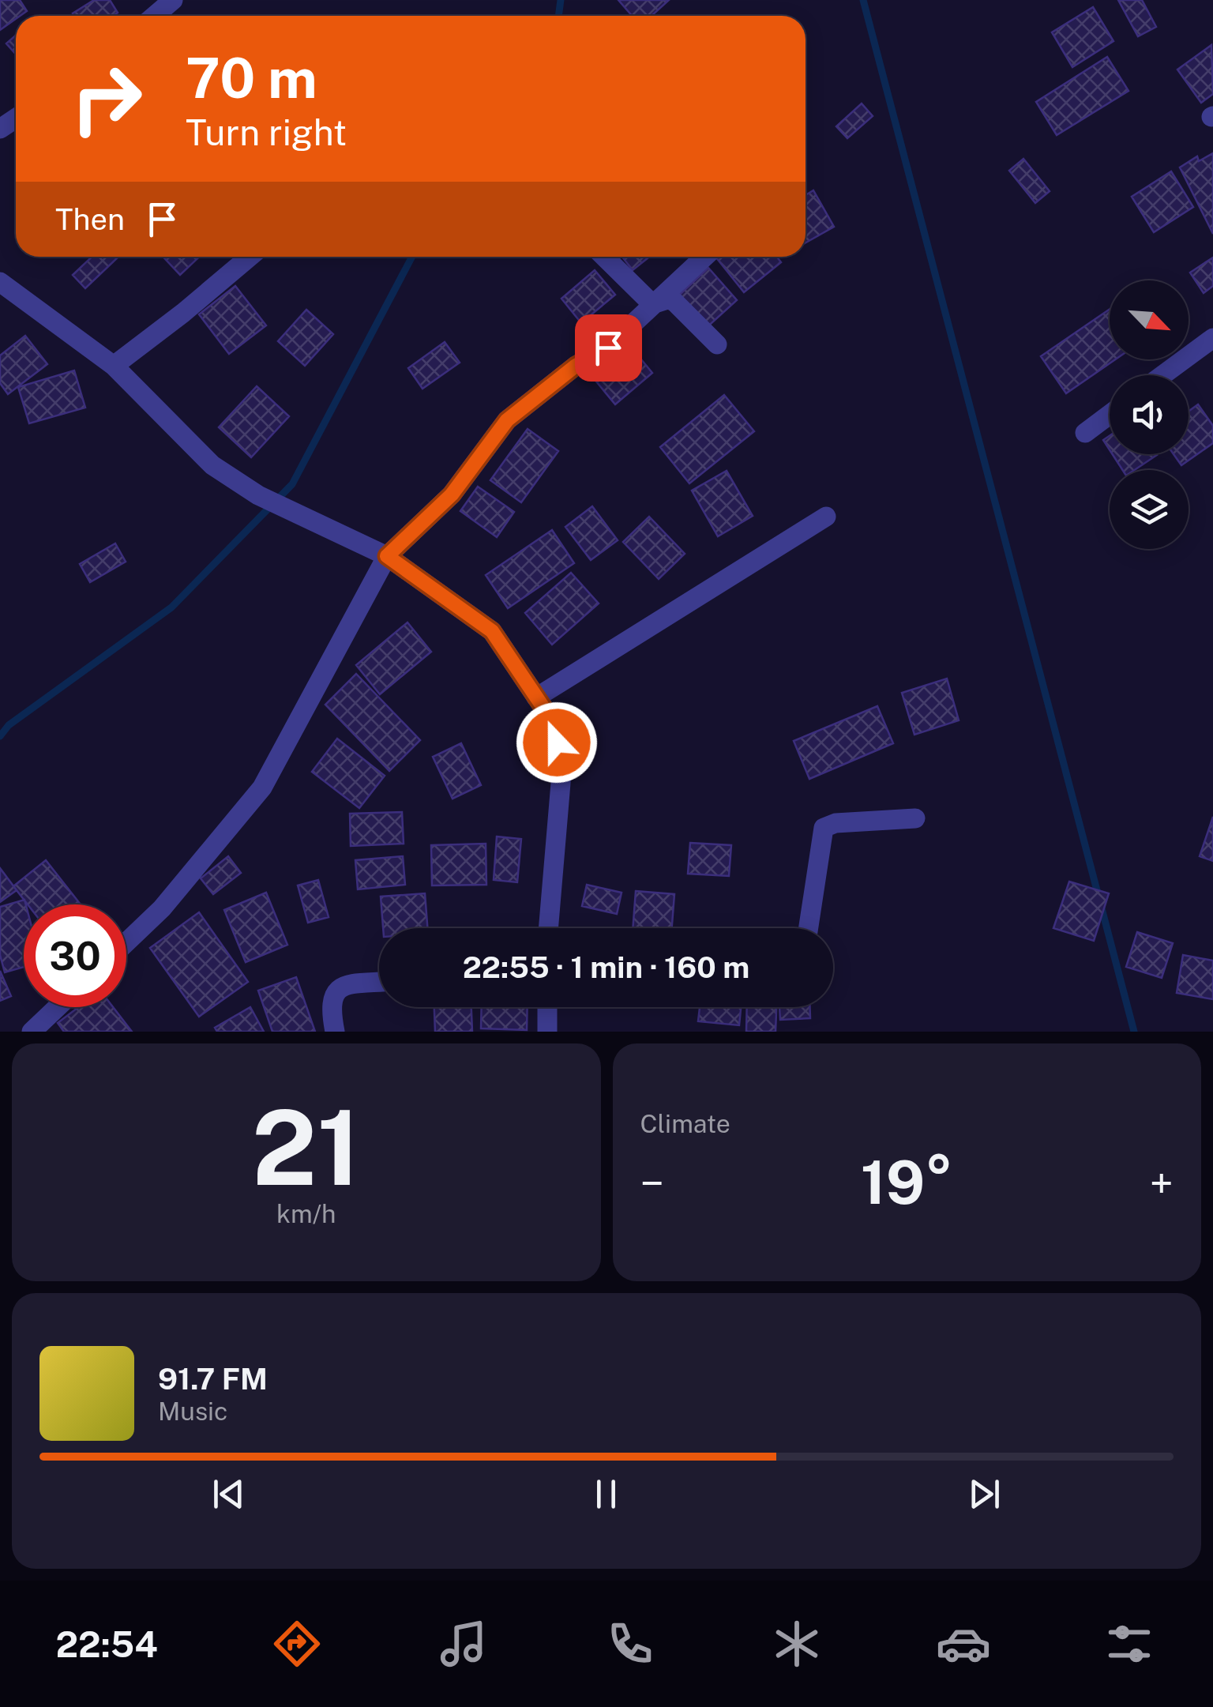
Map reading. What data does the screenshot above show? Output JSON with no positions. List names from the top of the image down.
{
  "north": "bottom right",
  "page": {
    "turn": ["70 m", "Turn right"],
    "then": "Then",
    "limit": "30",
    "trip": "22:55 · 1 min · 160 m",
    "tile": [
      ["21", "km/h"],
      "Climate"
    ],
    "heat": ["−", "19°", "+"],
    "song": ["91.7 FM", "Music"],
    "tabs": "22:54"
  }
}
